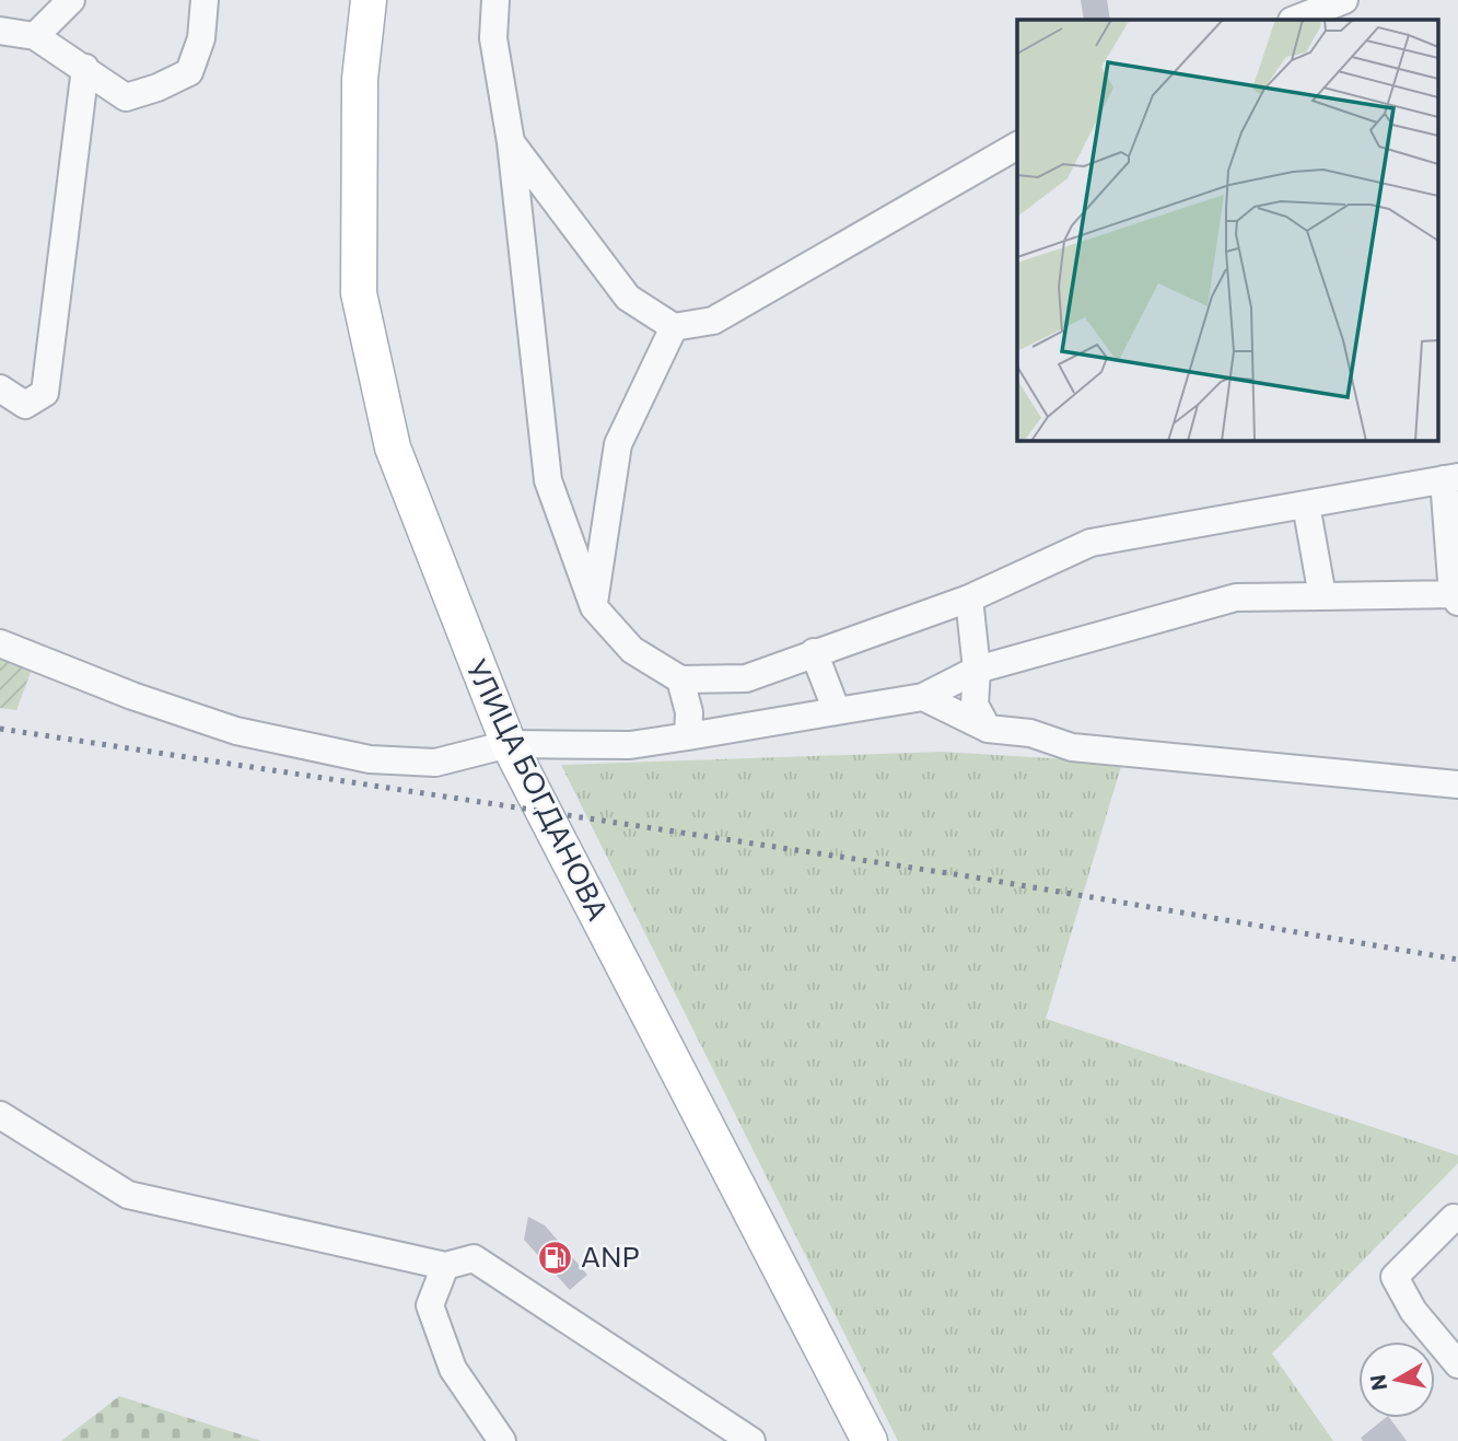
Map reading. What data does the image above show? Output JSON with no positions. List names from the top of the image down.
{
  "streets": {
    "main road": ["УЛИЦА БОГДАНОВА"]
  },
  "places": {
    "fuel station": ["ANP"]
  },
  "north": "left"
}
